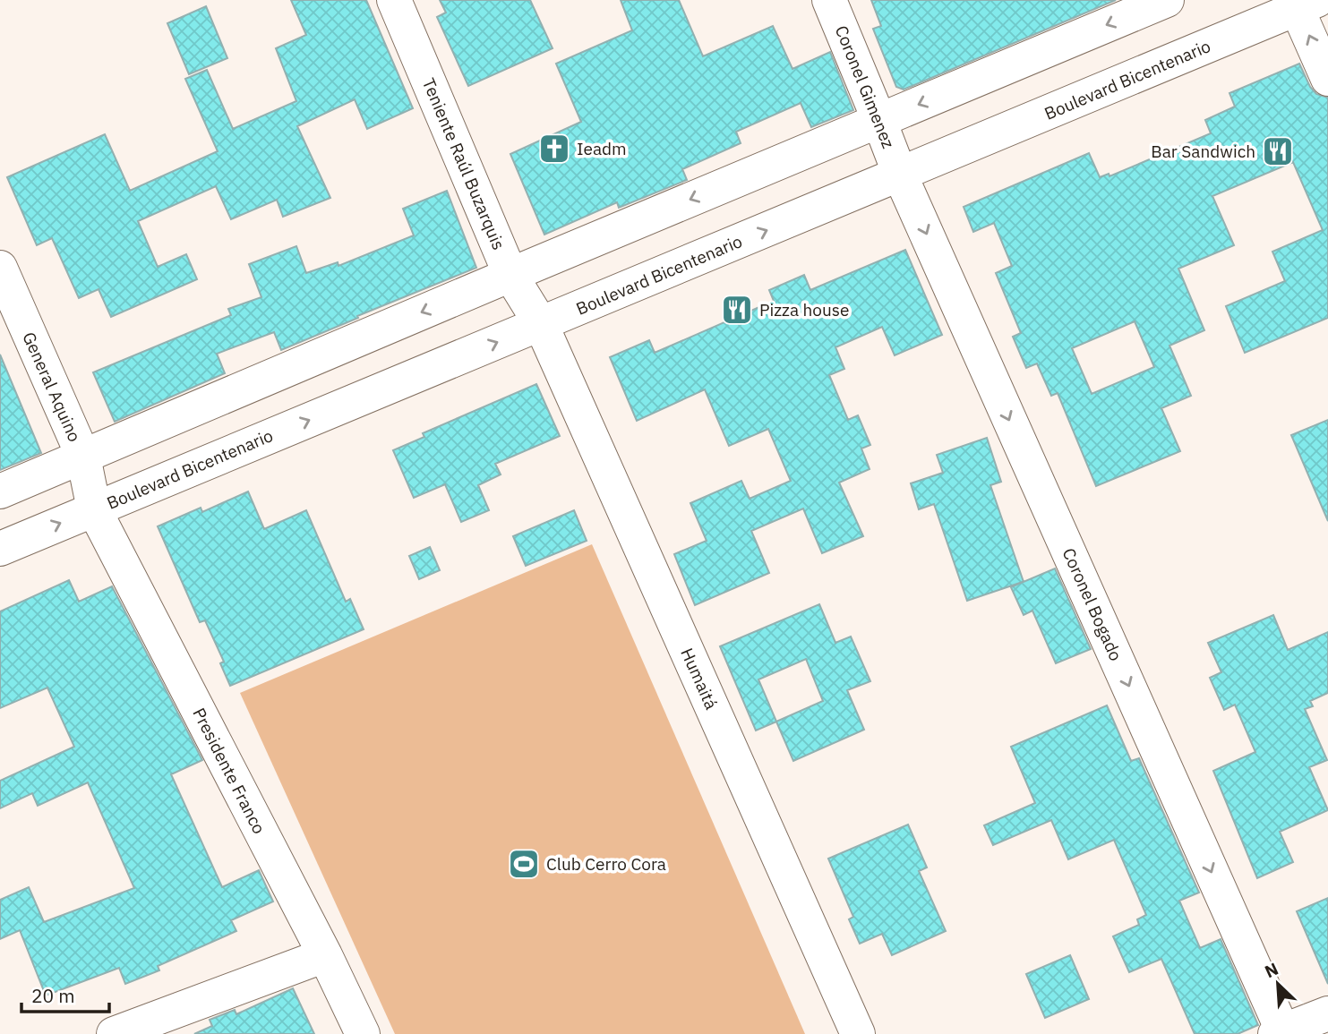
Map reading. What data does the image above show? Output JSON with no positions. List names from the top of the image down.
{
  "streets": {
    "street": [
      "Boulevard Bicentenario",
      "Coronel Gimenez",
      "Teniente Raúl Buzarquis",
      "General Aquino",
      "Coronel Bogado",
      "Humaitá",
      "Presidente Franco"
    ]
  },
  "crossings": [
    ["Boulevard Bicentenario", "Coronel Gimenez"],
    ["Boulevard Bicentenario", "Teniente Raúl Buzarquis"],
    ["Boulevard Bicentenario", "General Aquino"],
    ["Boulevard Bicentenario", "Coronel Bogado"],
    ["Boulevard Bicentenario", "Humaitá"],
    ["Boulevard Bicentenario", "Presidente Franco"],
    ["Coronel Gimenez", "Coronel Bogado"],
    ["Teniente Raúl Buzarquis", "Humaitá"],
    ["General Aquino", "Presidente Franco"]
  ],
  "one_way": ["Coronel Bogado"],
  "places": {
    "church": ["Ieadm"],
    "restaurant": ["Bar Sandwich", "Pizza house"],
    "sports": ["Club Cerro Cora"]
  },
  "scale_bar": "20 m",
  "north": "top left"
}
